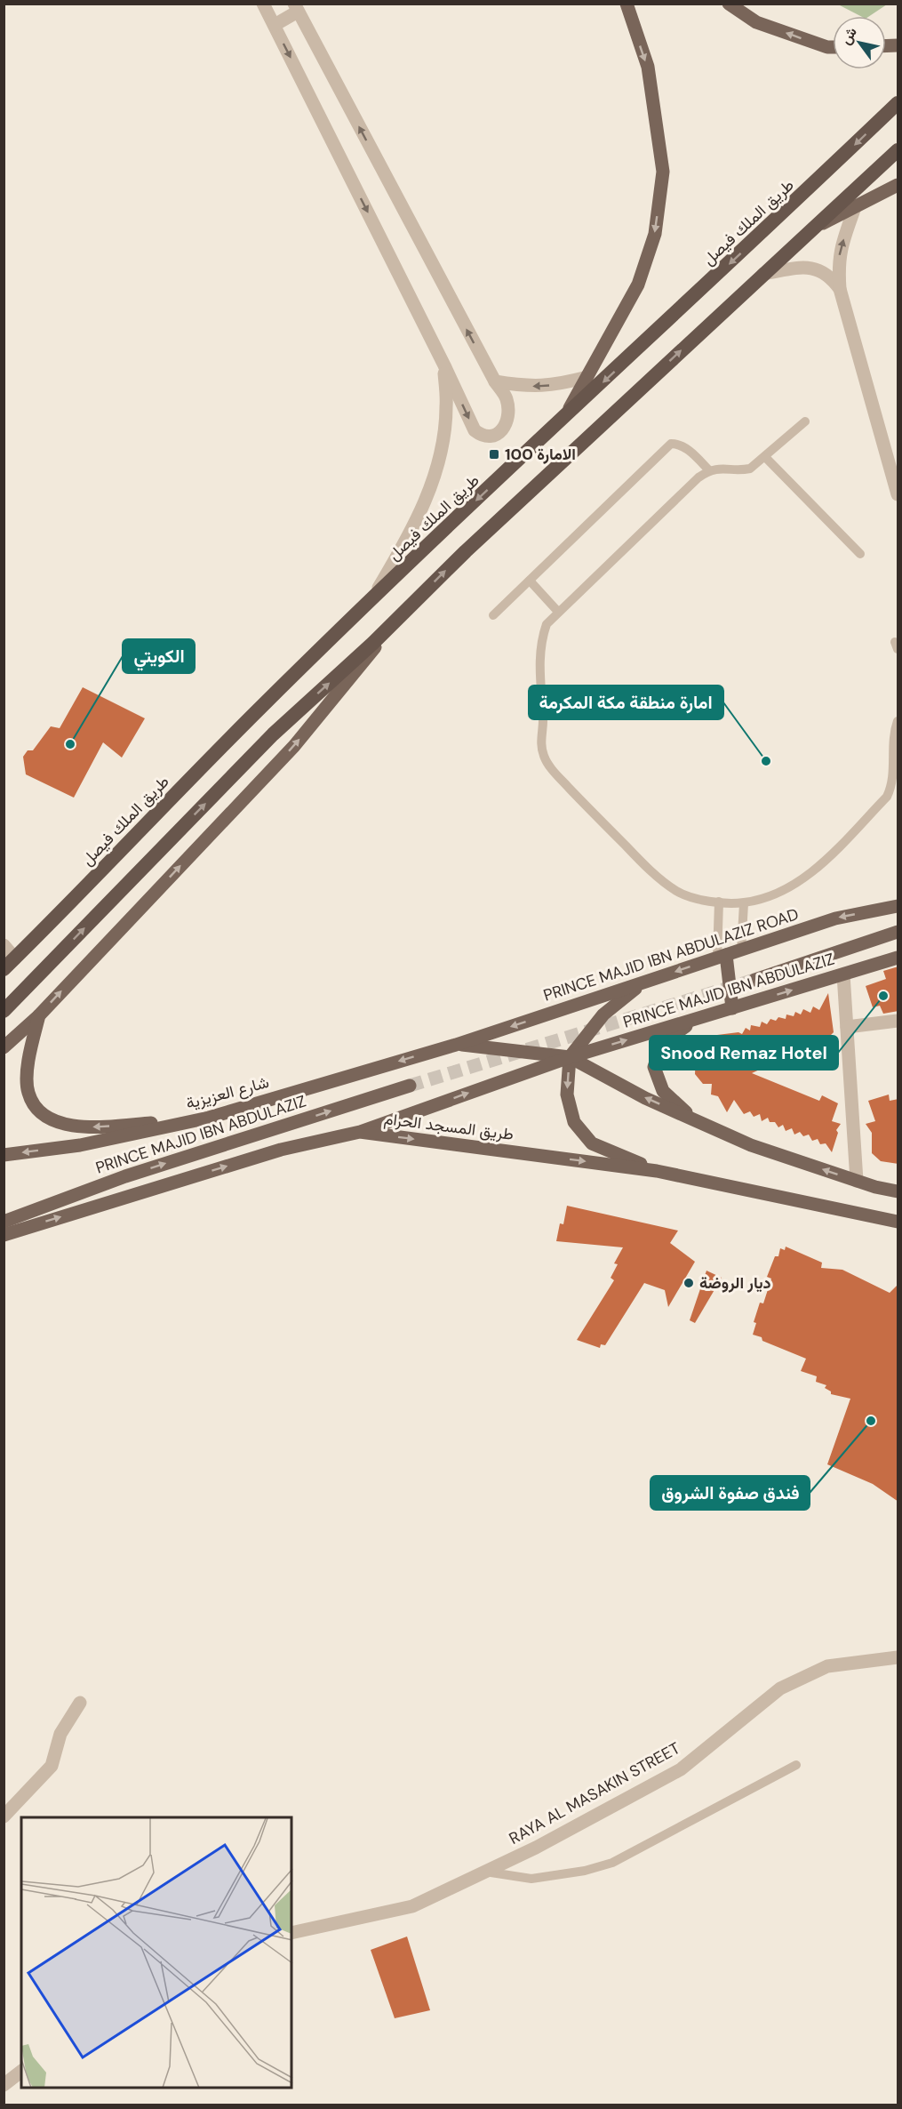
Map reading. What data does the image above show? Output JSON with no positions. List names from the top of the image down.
{
  "streets": {
    "highway": ["طريق الملك فيصل"],
    "main road": [
      "PRINCE MAJID IBN ABDULAZIZ ROAD",
      "PRINCE MAJID IBN ABDULAZIZ",
      "شارع العزيزية",
      "طريق المسجد الحرام"
    ],
    "street": ["RAYA AL MASAKIN STREET"]
  },
  "crossings": [
    ["PRINCE MAJID IBN ABDULAZIZ ROAD", "شارع العزيزية"],
    ["PRINCE MAJID IBN ABDULAZIZ", "طريق المسجد الحرام"]
  ],
  "one_way": [
    "PRINCE MAJID IBN ABDULAZIZ ROAD",
    "PRINCE MAJID IBN ABDULAZIZ",
    "شارع العزيزية",
    "طريق المسجد الحرام"
  ],
  "places": {
    "transit": ["الامارة 100"],
    "other": [
      "الكويتي",
      "امارة منطقة مكة المكرمة",
      "Snood Remaz Hotel",
      "ديار الروضة",
      "فندق صفوة الشروق"
    ]
  },
  "north": "top left"
}
